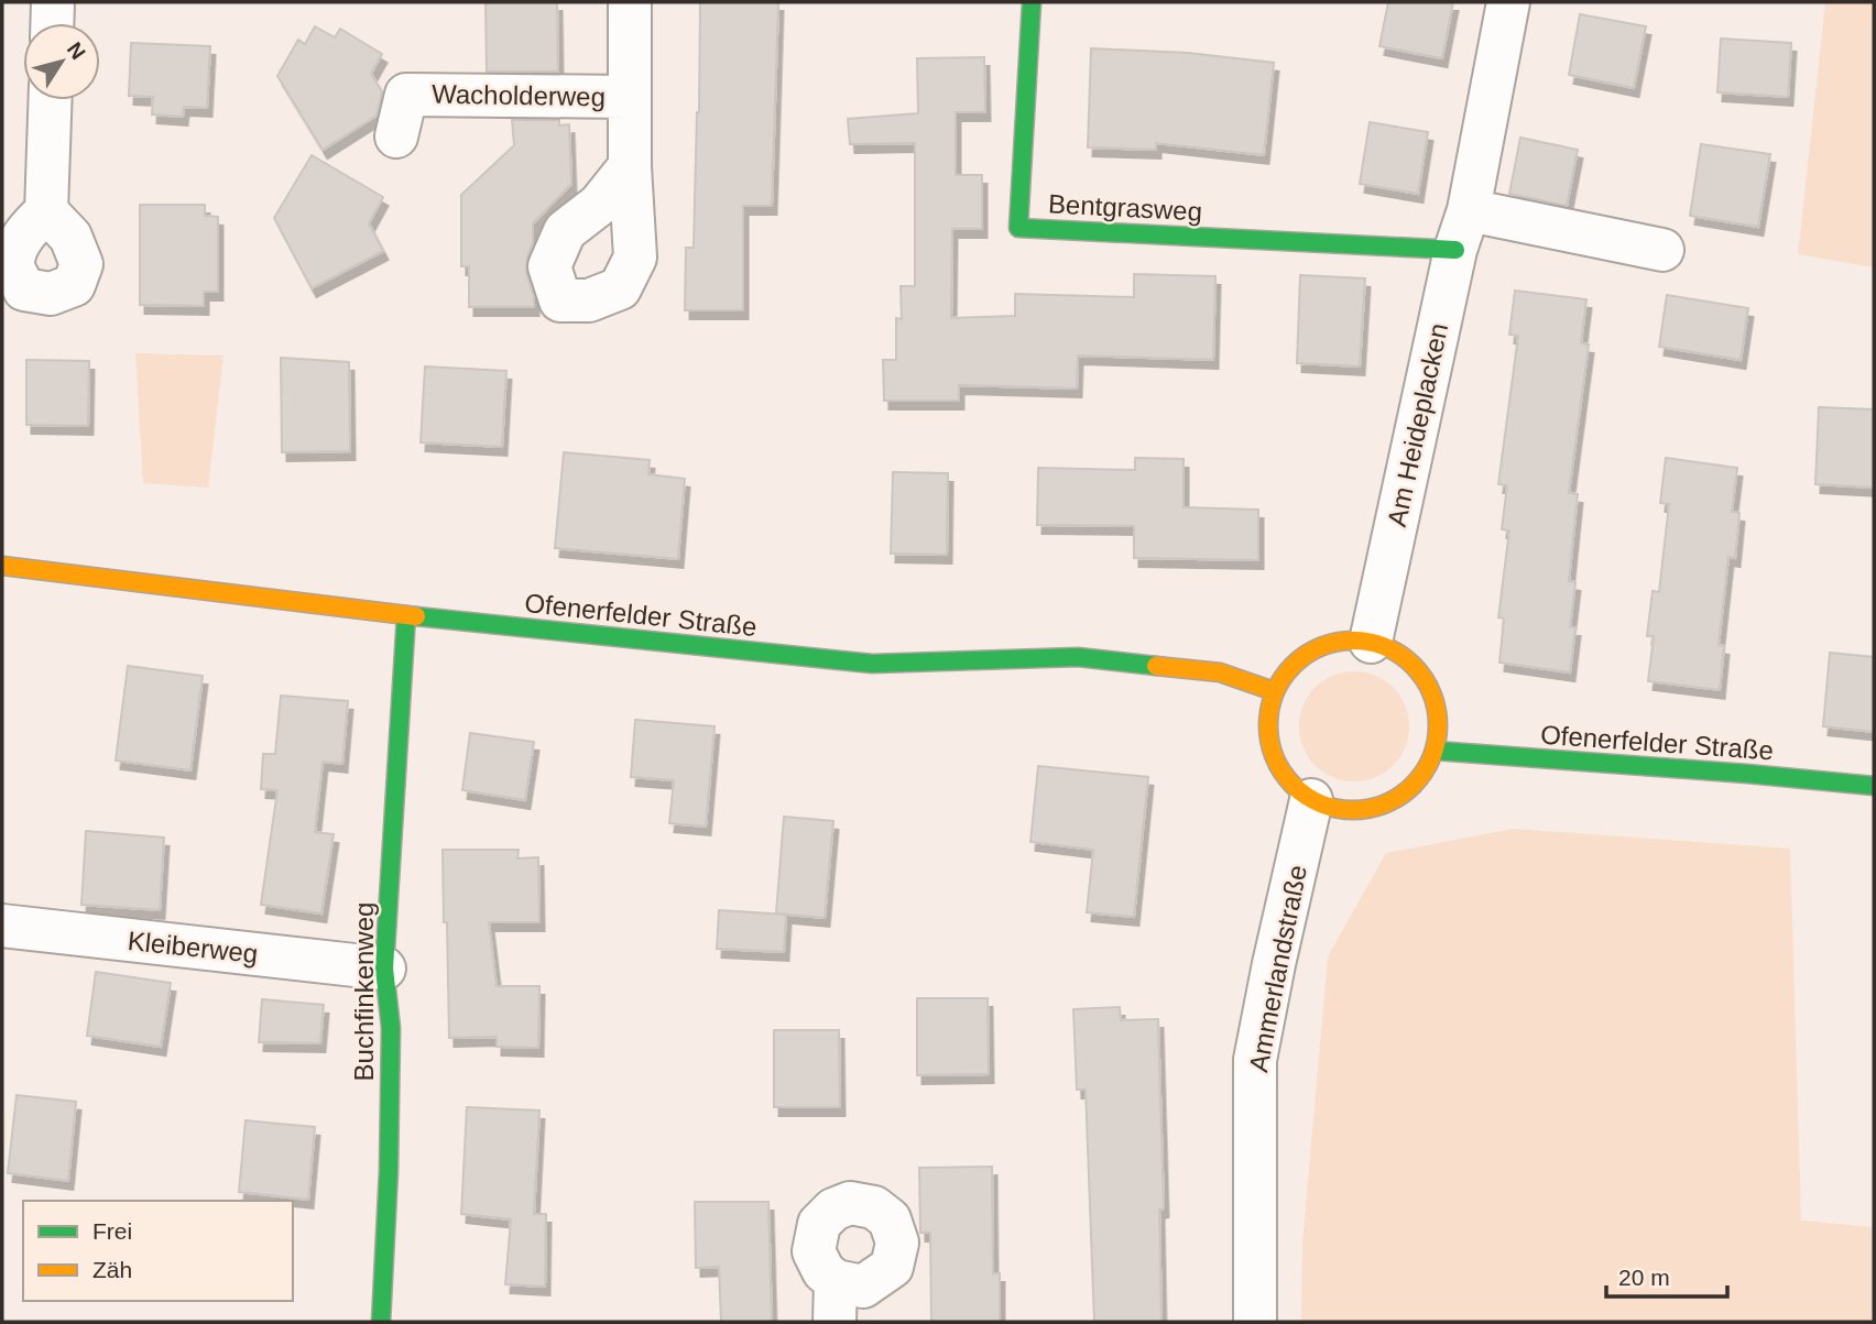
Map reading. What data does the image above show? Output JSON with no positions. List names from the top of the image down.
{
  "streets": {
    "street": [
      "Wacholderweg",
      "Bentgrasweg",
      "Am Heideplacken",
      "Ofenerfelder Straße",
      "Kleiberweg",
      "Ammerlandstraße",
      "Buchfinkenweg"
    ]
  },
  "crossings": [
    ["Bentgrasweg", "Am Heideplacken"],
    ["Am Heideplacken", "Ofenerfelder Straße"],
    ["Am Heideplacken", "Ammerlandstraße"],
    ["Ofenerfelder Straße", "Ammerlandstraße"],
    ["Ofenerfelder Straße", "Buchfinkenweg"],
    ["Kleiberweg", "Buchfinkenweg"]
  ],
  "legend": ["Frei", "Zäh"],
  "scale_bar": "20 m",
  "north": "top right"
}
